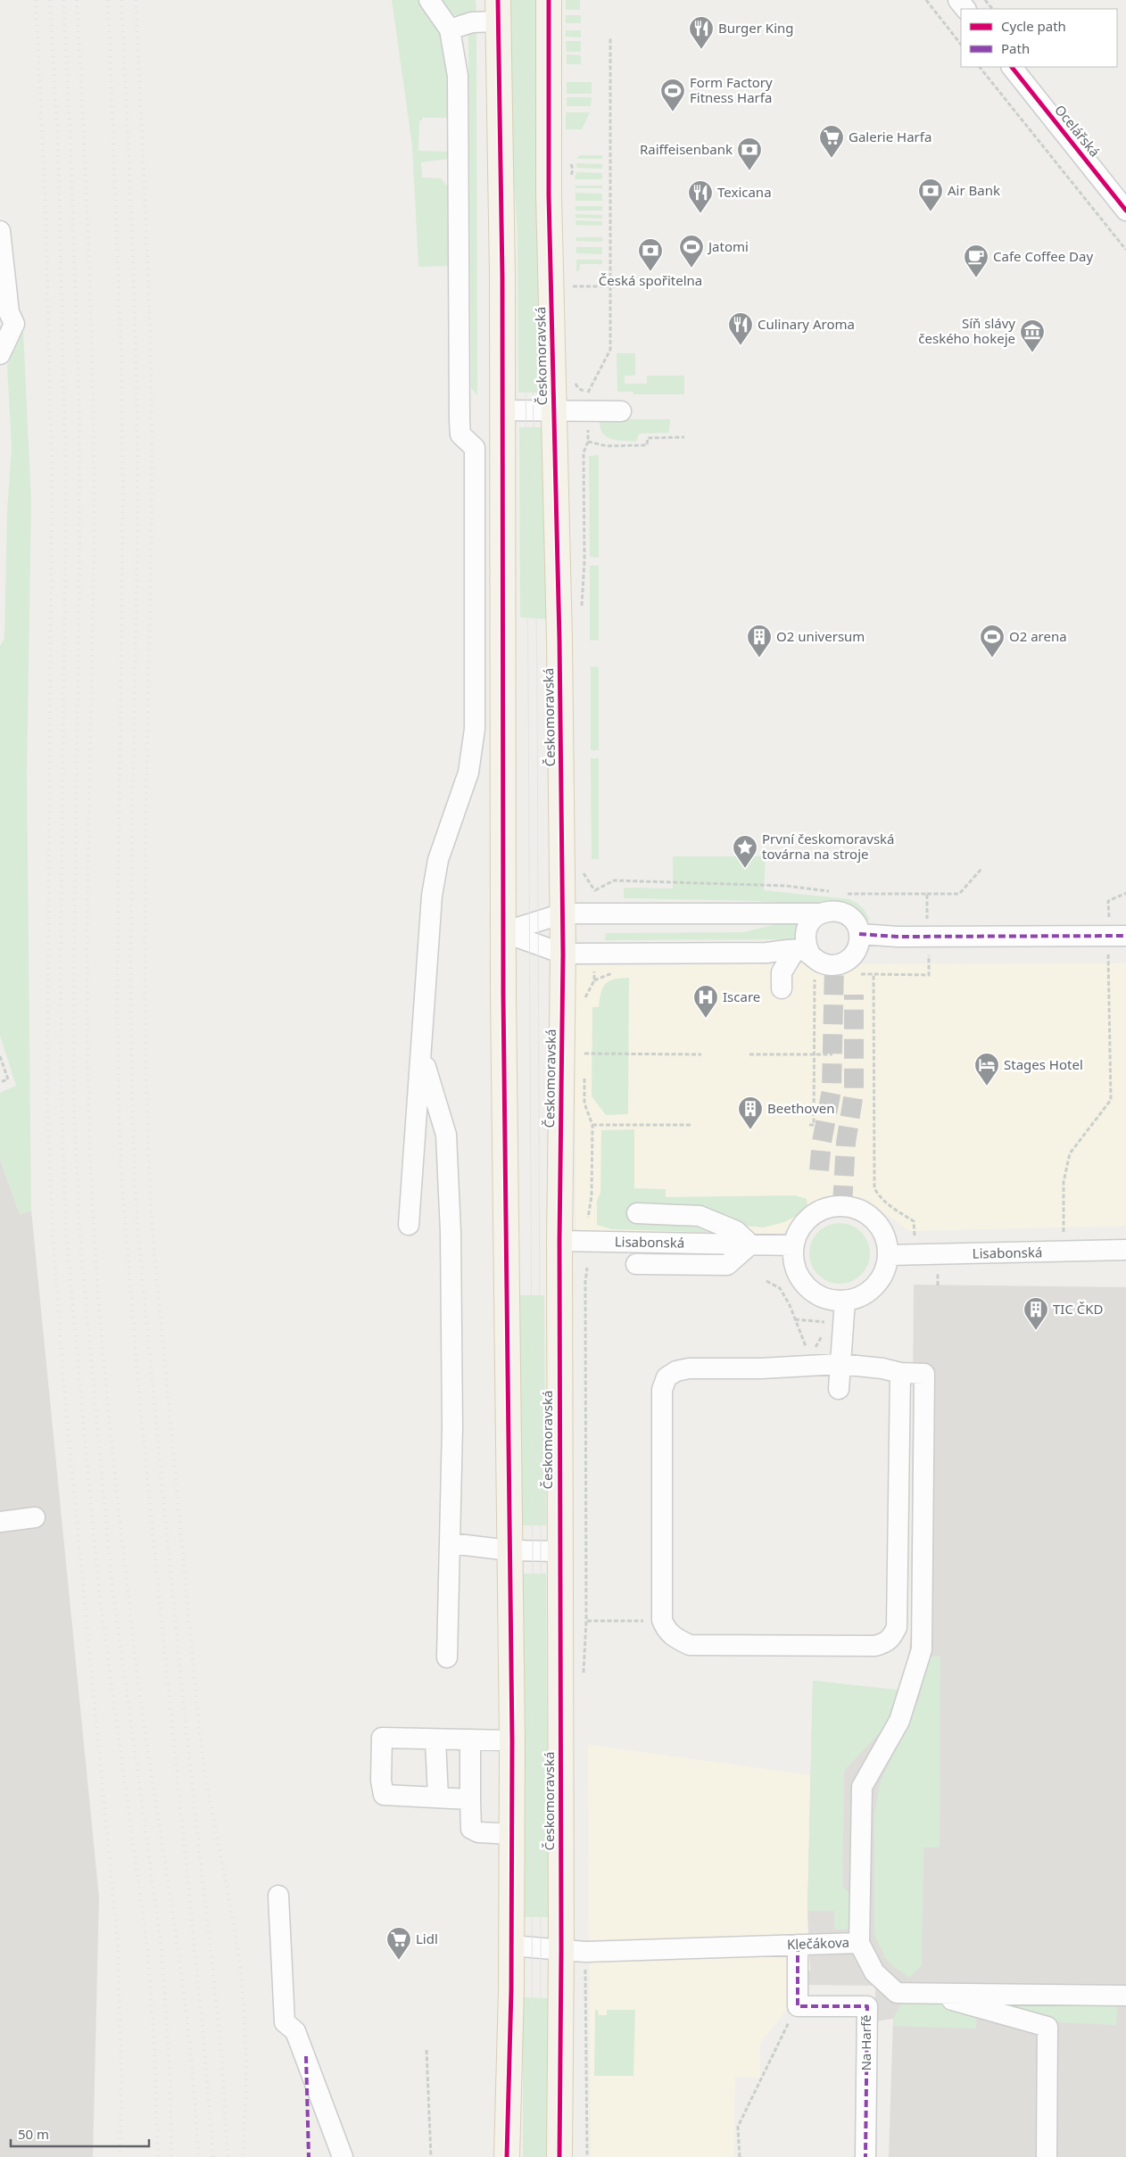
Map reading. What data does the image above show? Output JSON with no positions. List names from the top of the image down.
{
  "streets": {
    "main road": ["Českomoravská"],
    "street": [
      "Ocelářská",
      "Lisabonská",
      "Klečákova",
      "Na Harfě"
    ]
  },
  "crossings": [
    ["Českomoravská", "Lisabonská"],
    ["Českomoravská", "Klečákova"]
  ],
  "places": {
    "restaurant": ["Burger King", "Texicana", "Culinary Aroma"],
    "sports": ["Form Factory Fitness Harfa", "Jatomi", "O2 arena"],
    "supermarket": ["Galerie Harfa", "Lidl"],
    "bank": ["Raiffeisenbank", "Air Bank", "Česká spořitelna"],
    "cafe": ["Cafe Coffee Day"],
    "museum": ["Síň slávy českého hokeje"],
    "building": ["O2 universum", "Beethoven", "TIC ČKD"],
    "place": ["První českomoravská továrna na stroje"],
    "hospital": ["Iscare"],
    "hotel": ["Stages Hotel"]
  },
  "legend": ["Cycle path", "Path"],
  "scale_bar": "50 m"
}
